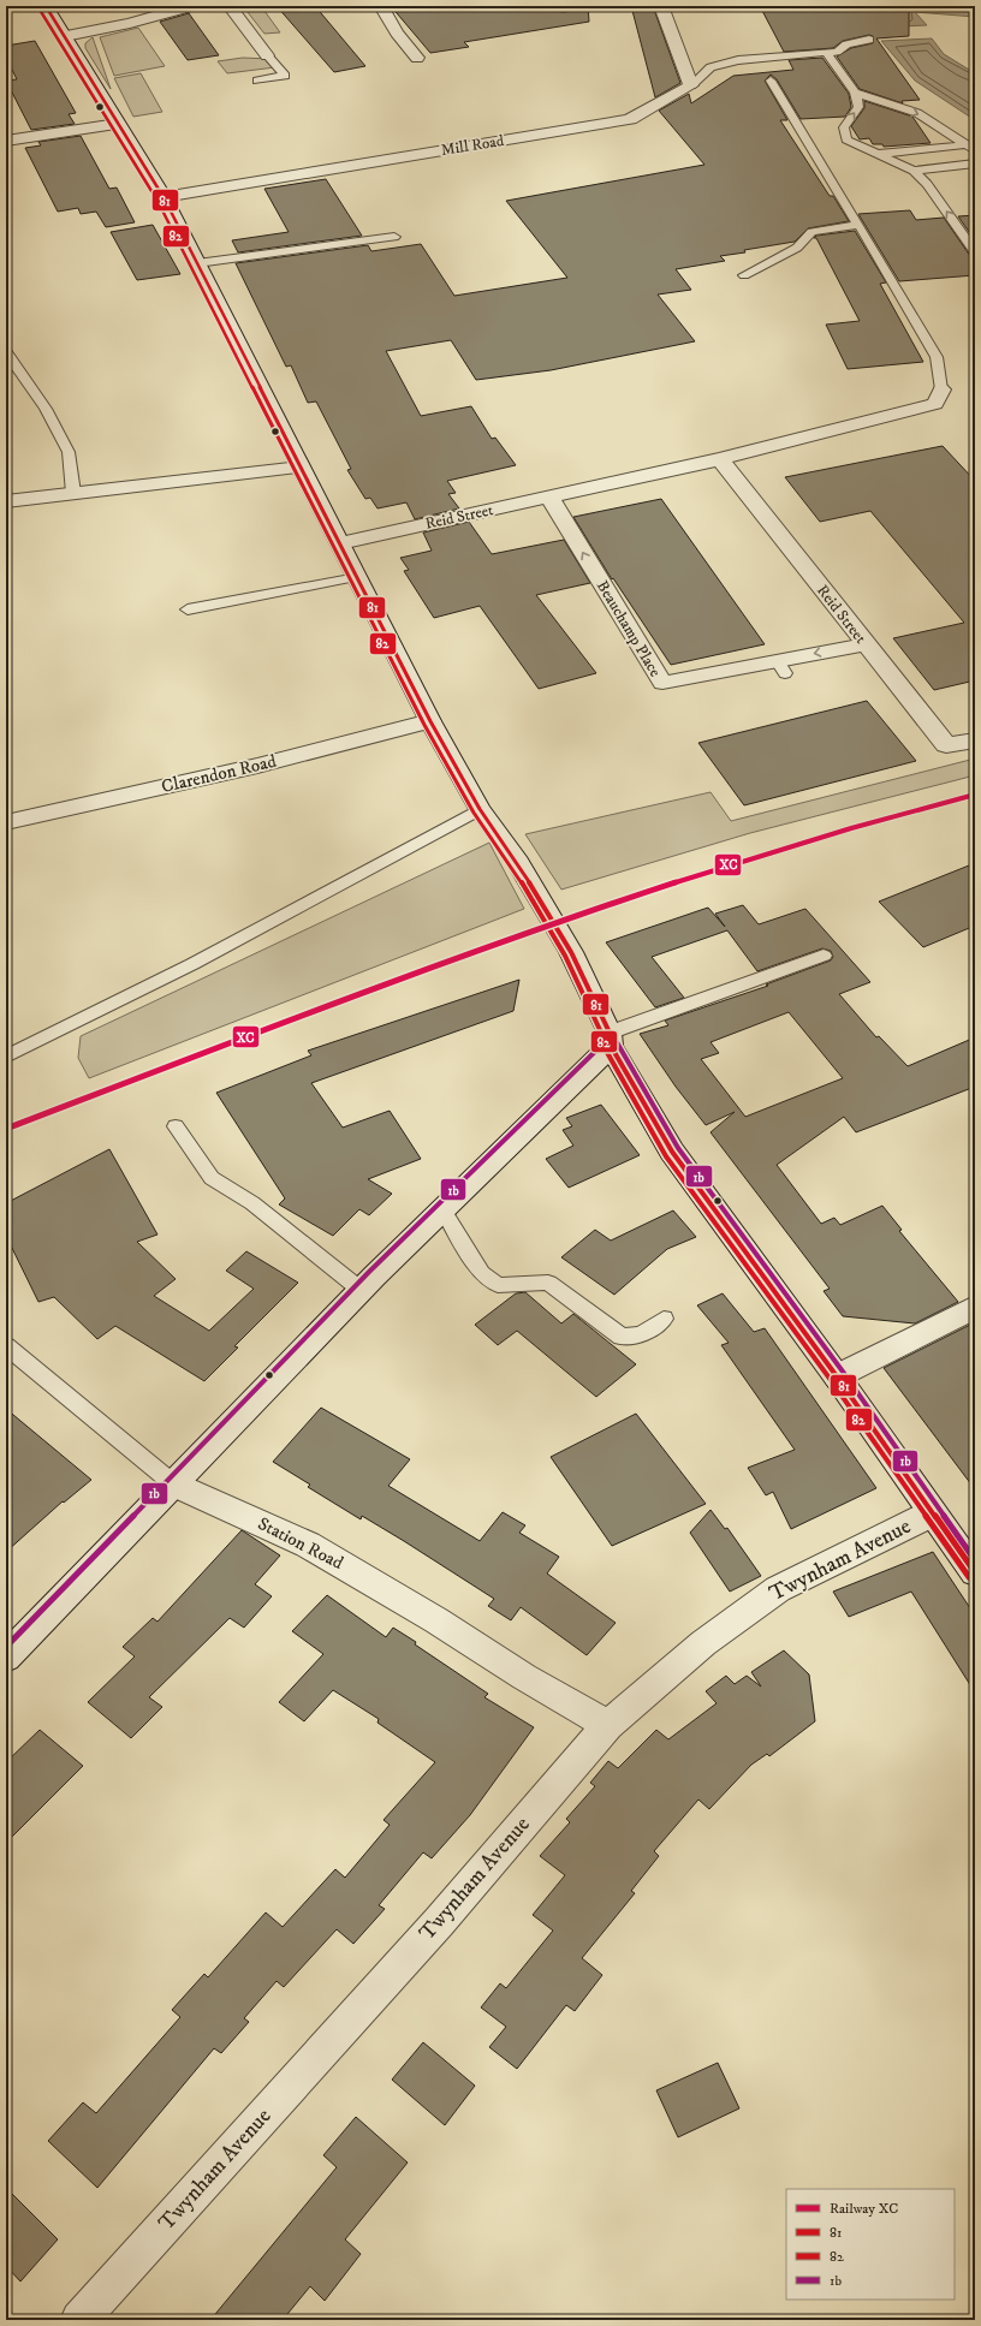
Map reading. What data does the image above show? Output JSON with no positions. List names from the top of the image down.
{
  "streets": {
    "street": [
      "Mill Road",
      "Reid Street",
      "Beauchamp Place",
      "Clarendon Road",
      "Station Road",
      "Twynham Avenue"
    ]
  },
  "crossings": [
    ["Reid Street", "Beauchamp Place"],
    ["Station Road", "Twynham Avenue"]
  ],
  "one_way": ["Beauchamp Place"],
  "lines": [
    "transit line 81",
    "transit line 82",
    "rail line XC",
    "transit line 1b"
  ],
  "legend": [
    "Railway XC",
    "81",
    "82",
    "1b"
  ]
}
